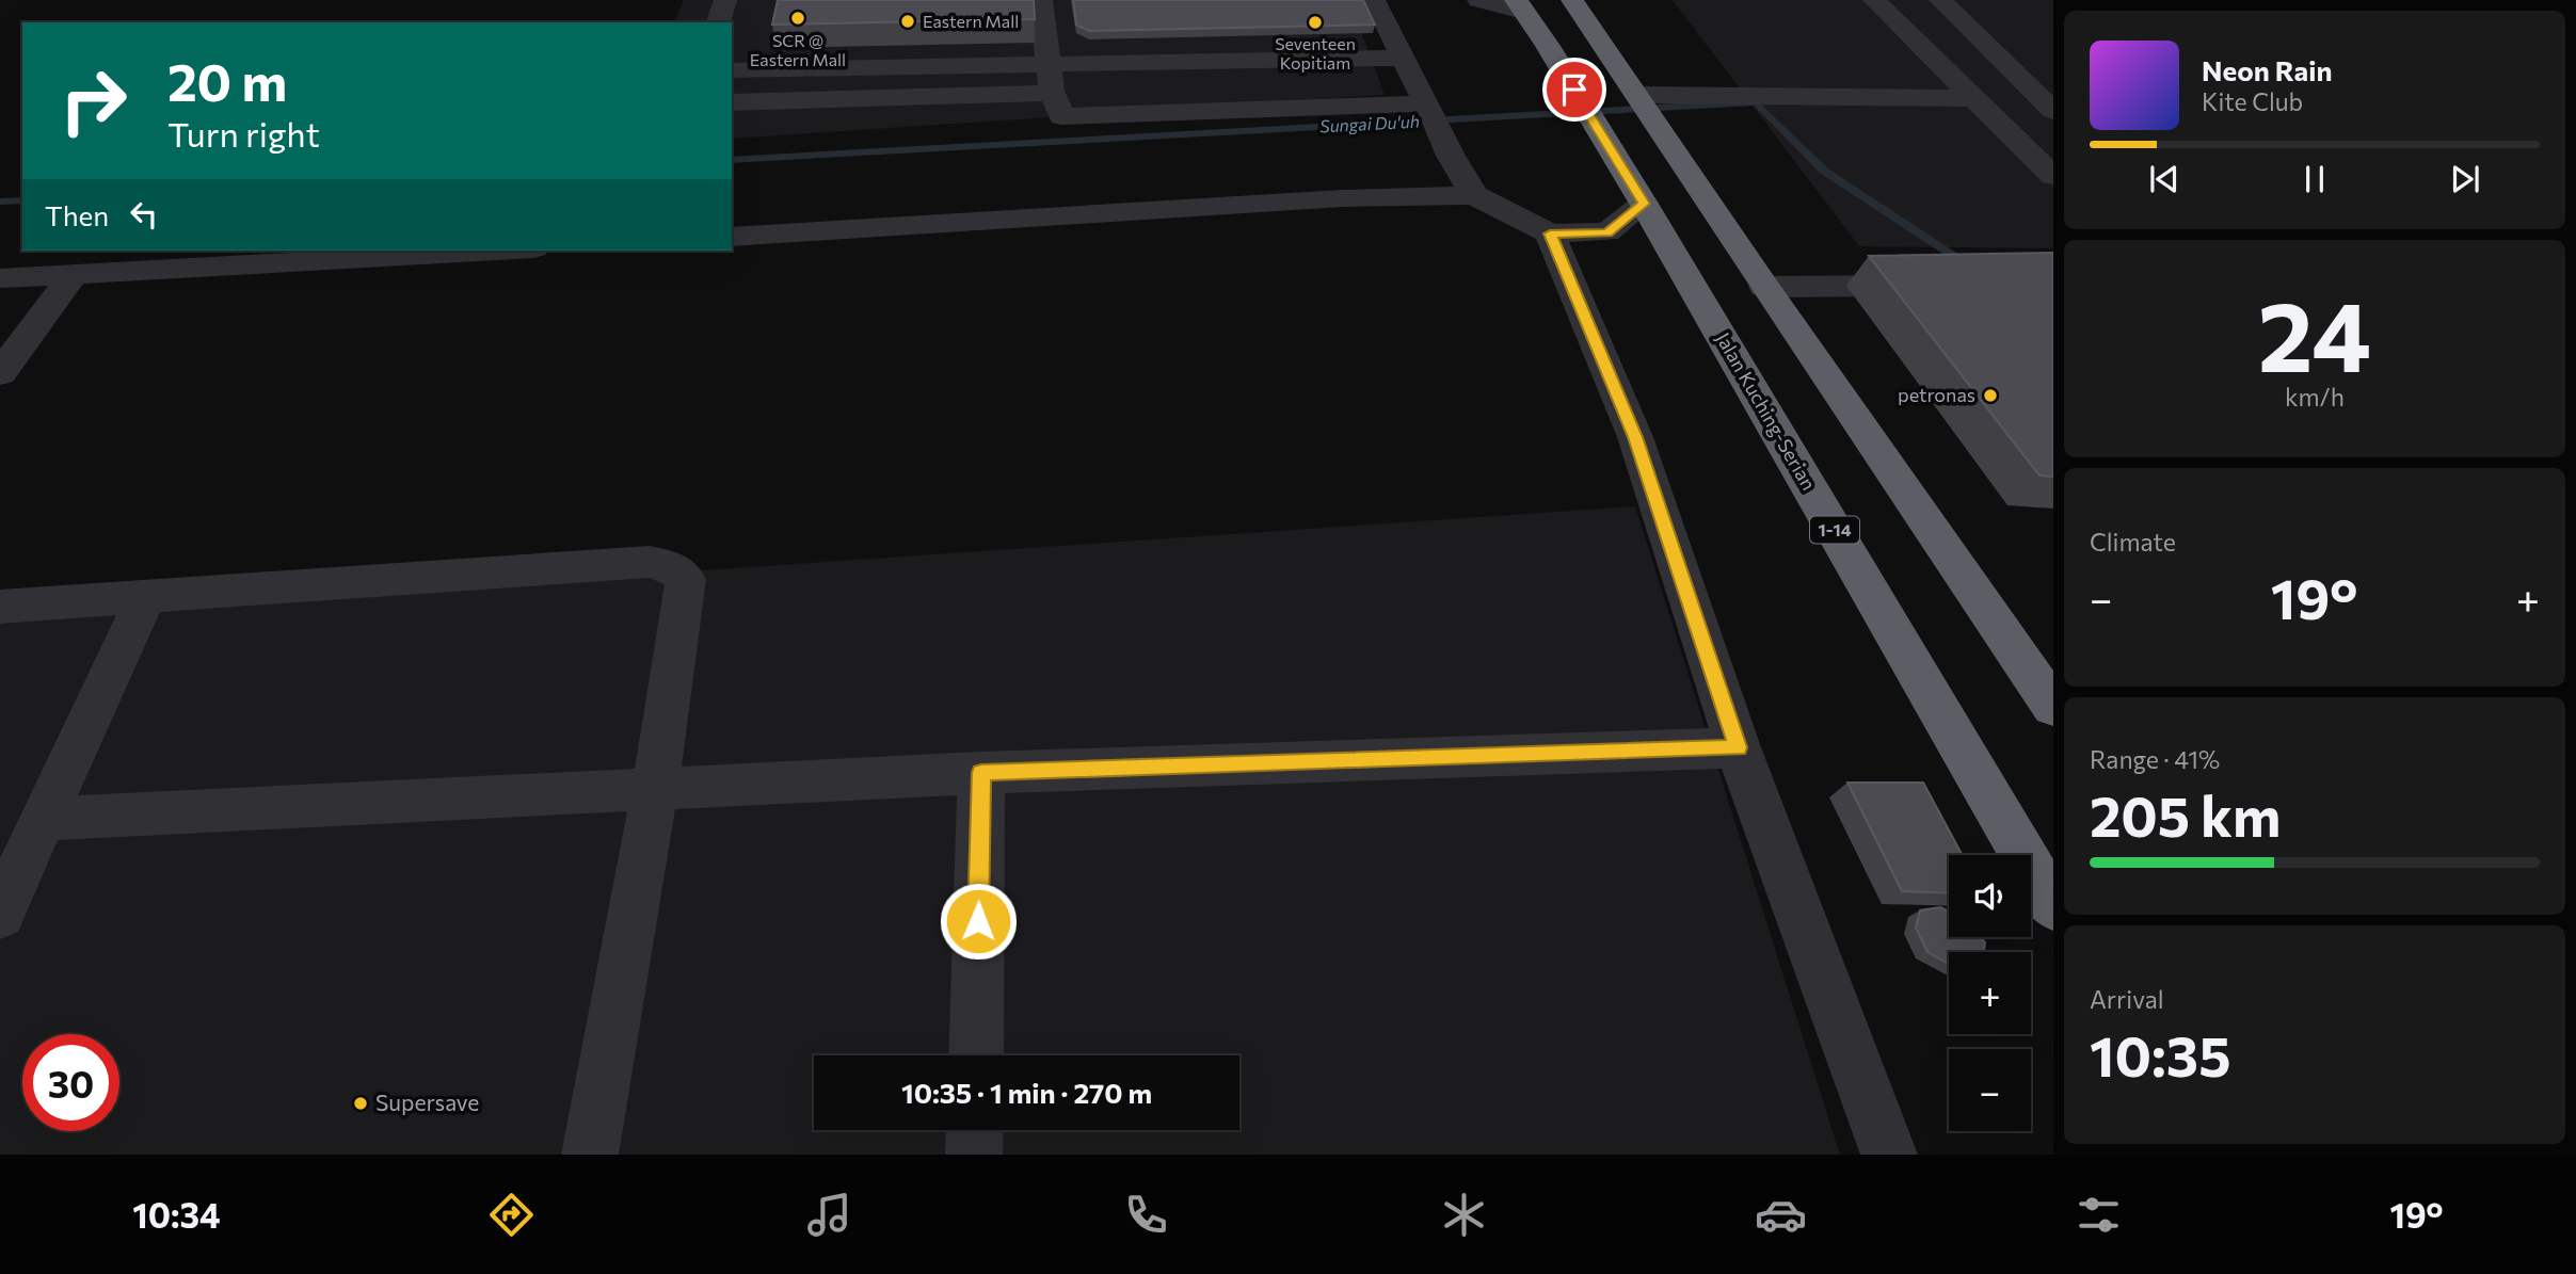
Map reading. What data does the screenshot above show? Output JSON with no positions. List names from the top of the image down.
{
  "streets": {
    "highway": ["Jalan Kuching-Serian", "1-14"]
  },
  "water": ["Sungai Du'uh"],
  "places": [
    "SCR @ Eastern Mall",
    "Eastern Mall",
    "Seventeen Kopitiam",
    "petronas",
    "Supersave"
  ],
  "page": {
    "turn": ["20 m", "Turn right"],
    "song": ["Neon Rain", "Kite Club"],
    "then": "Then",
    "tile": [
      ["24", "km/h"],
      "Climate",
      ["Range · 41%", "205 km"],
      ["Arrival", "10:35"]
    ],
    "heat": ["−", "19°", "+"],
    "map_buttons": ["+", "−"],
    "limit": "30",
    "trip": "10:35 · 1 min · 270 m",
    "tabs": ["10:34", "19°"]
  }
}
